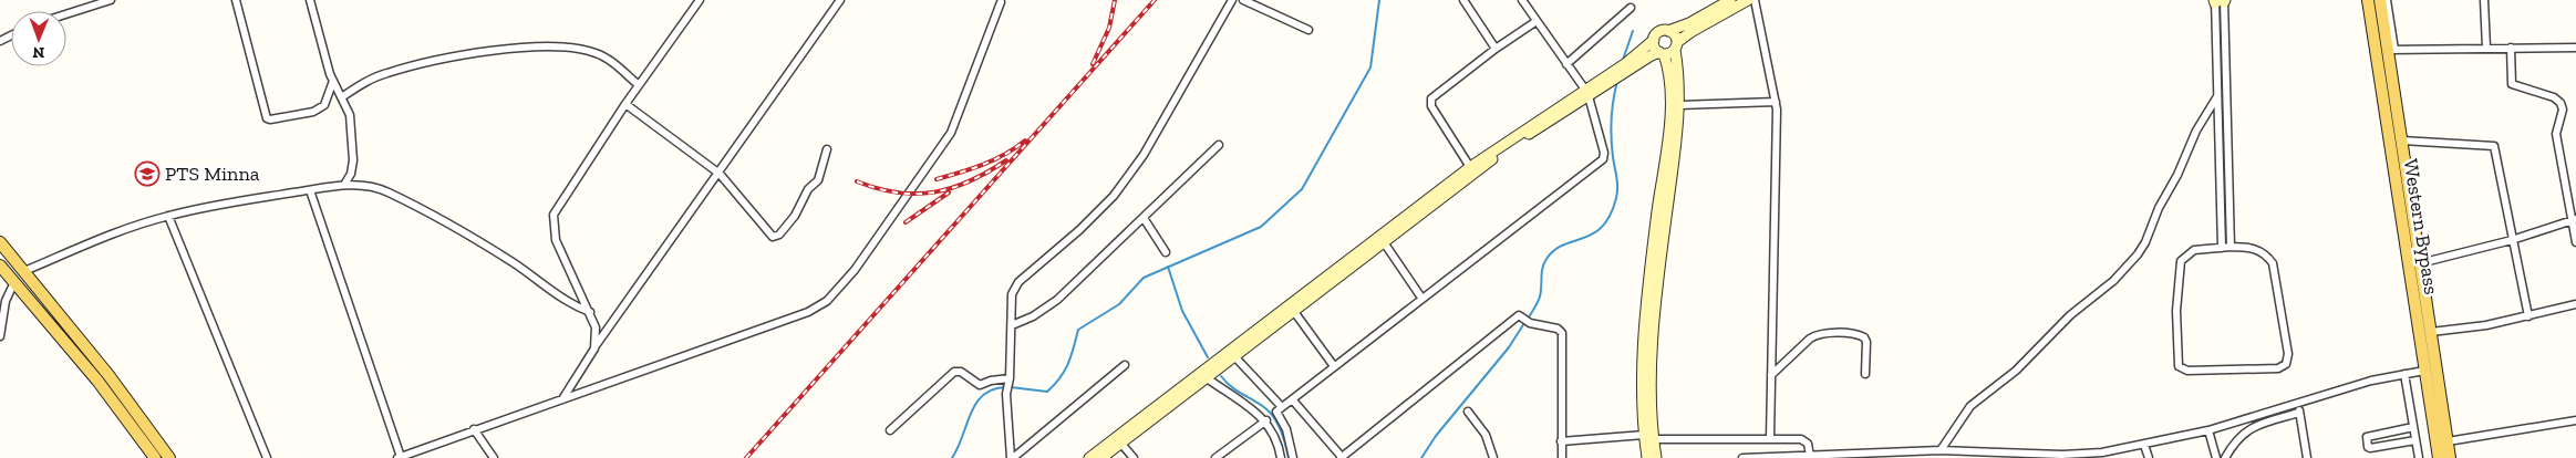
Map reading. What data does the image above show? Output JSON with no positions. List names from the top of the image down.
{
  "streets": {
    "main road": ["Western Bypass"]
  },
  "places": {
    "school or university": ["PTS Minna"]
  },
  "north": "bottom"
}
